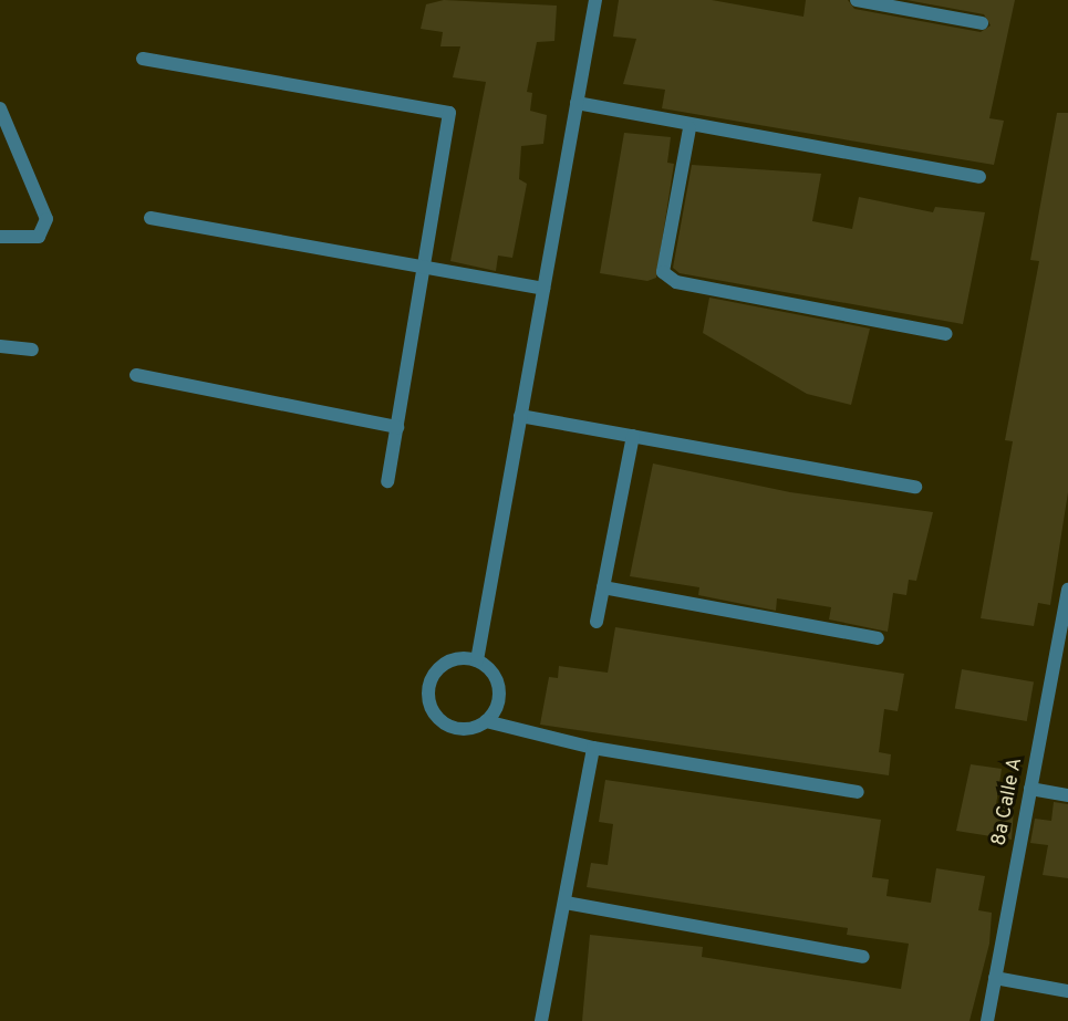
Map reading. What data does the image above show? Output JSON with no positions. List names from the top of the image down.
{
  "streets": {
    "street": ["8a Calle A"]
  }
}
